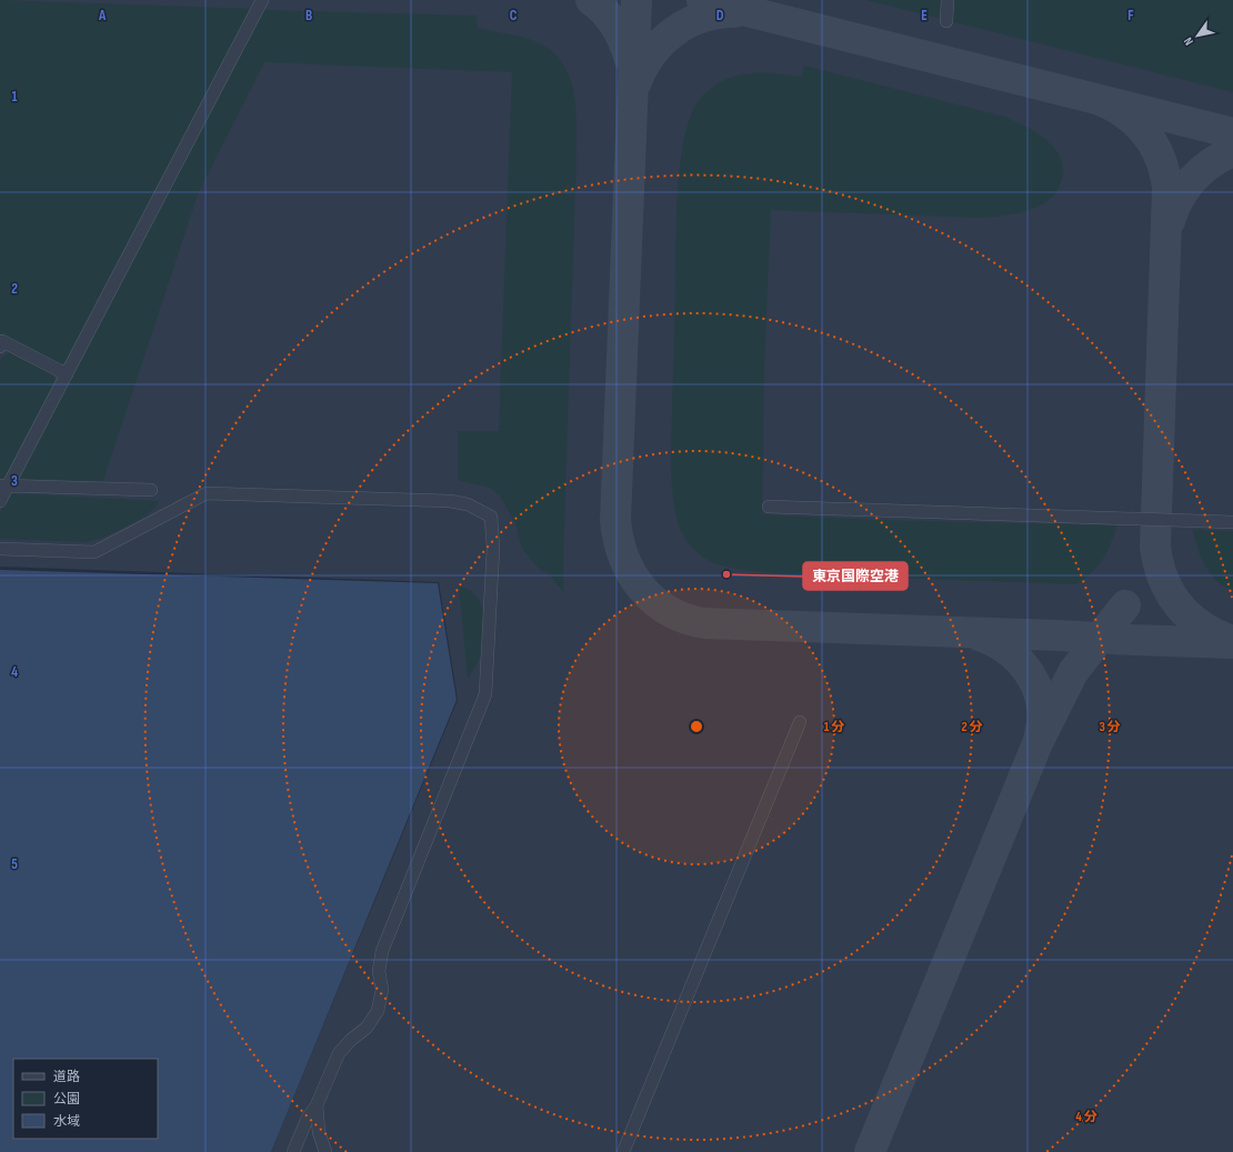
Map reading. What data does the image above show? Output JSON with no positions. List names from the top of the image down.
{
  "places": ["東京国際空港"],
  "legend": ["道路", "公園", "水域"],
  "north": "bottom left",
  "grid": {
    "columns": [
      "A",
      "B",
      "C",
      "D",
      "E",
      "F"
    ],
    "rows": [
      "1",
      "2",
      "3",
      "4",
      "5"
    ]
  },
  "rings": [
    "1 分",
    "2 分",
    "3 分",
    "4 分"
  ]
}
